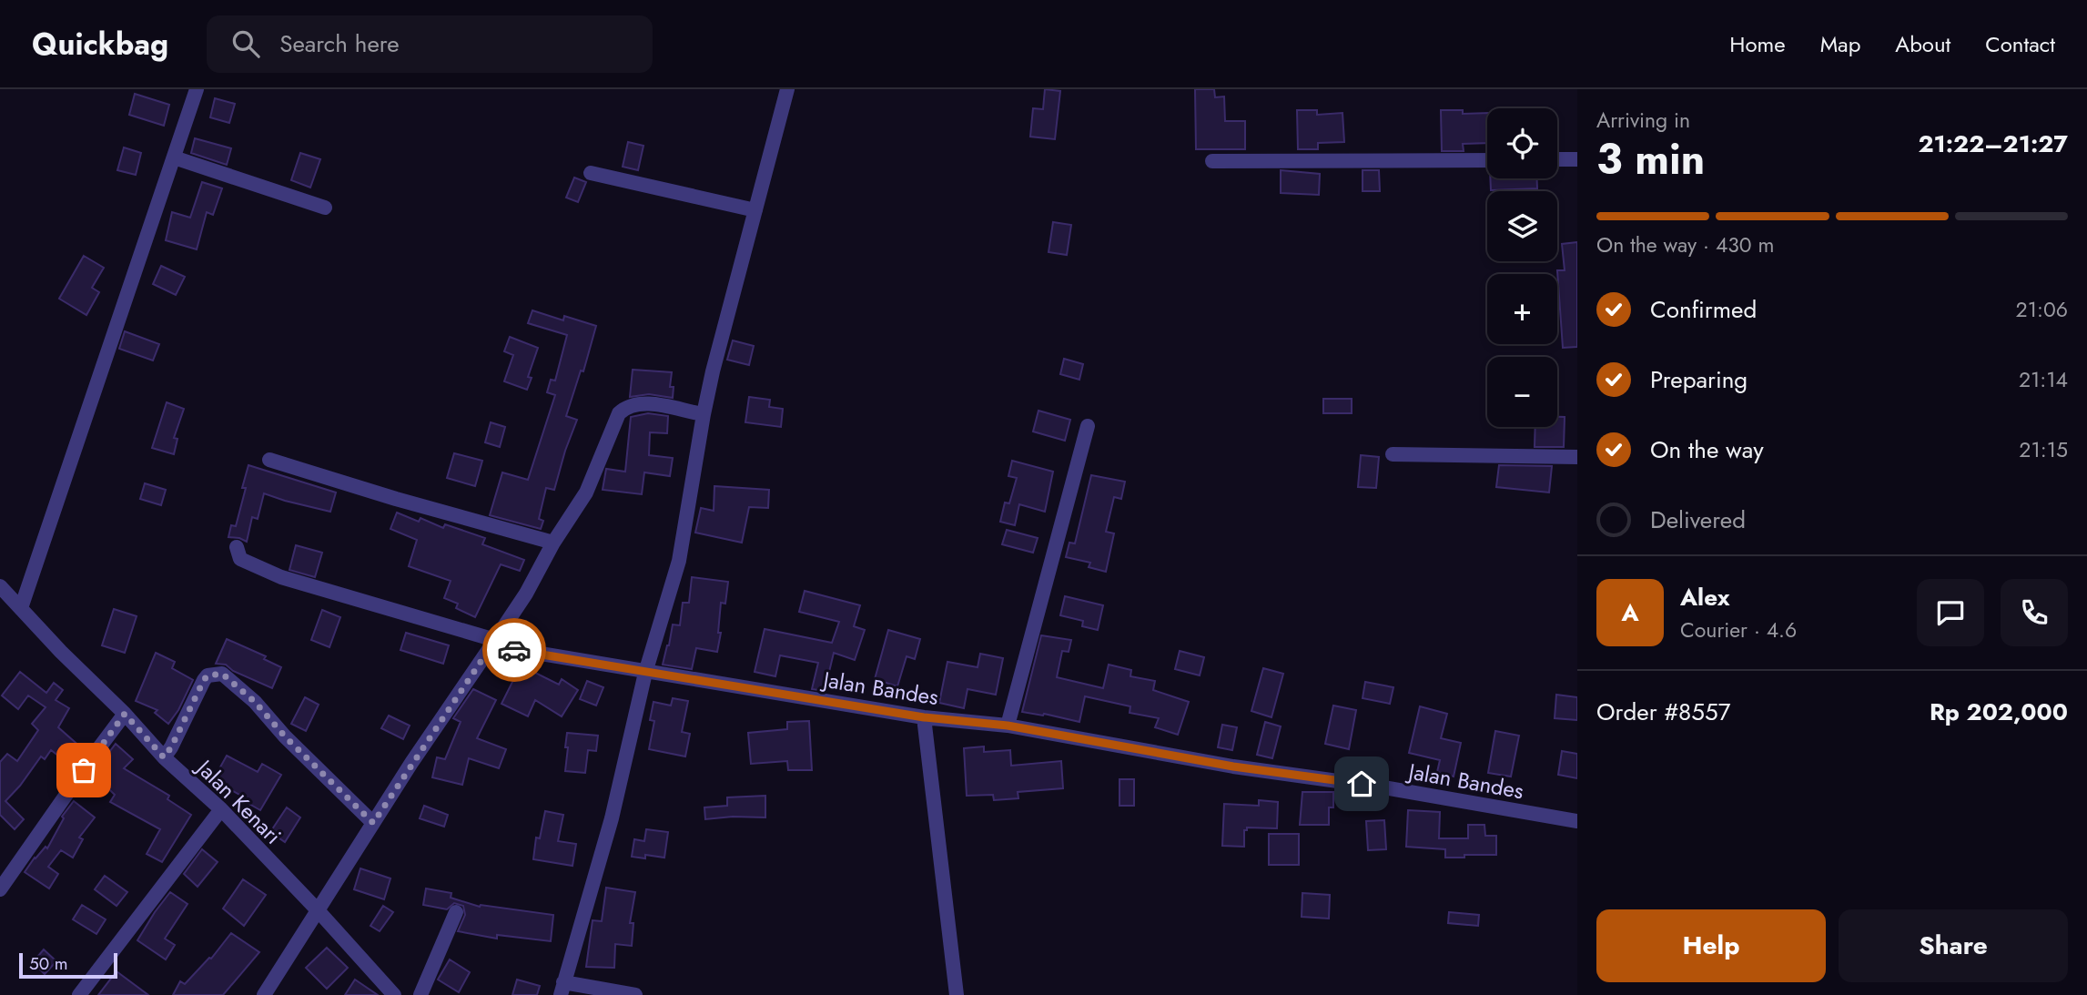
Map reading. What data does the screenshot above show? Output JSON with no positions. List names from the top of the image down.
{
  "streets": {
    "street": ["Jalan Bandes", "Jalan Kenari"]
  },
  "scale_bar": "50 m",
  "page": {
    "header": "Quickbag",
    "search": "Search here",
    "nav": [
      "Home",
      "Map",
      "About",
      "Contact"
    ],
    "heading": ["3 min", "Arriving in", "21:22–21:27"],
    "panel": [
      "Alex",
      "Courier · 4.6",
      "Order #8557",
      "Rp 202,000"
    ],
    "map_buttons": ["+", "−"],
    "bar": "On the way · 430 m",
    "list": [
      ["Confirmed", "21:06"],
      ["Preparing", "21:14"],
      ["On the way", "21:15"],
      "Delivered"
    ],
    "round": "A",
    "buttons": ["Help", "Share"],
    "scale": "50 m"
  }
}
